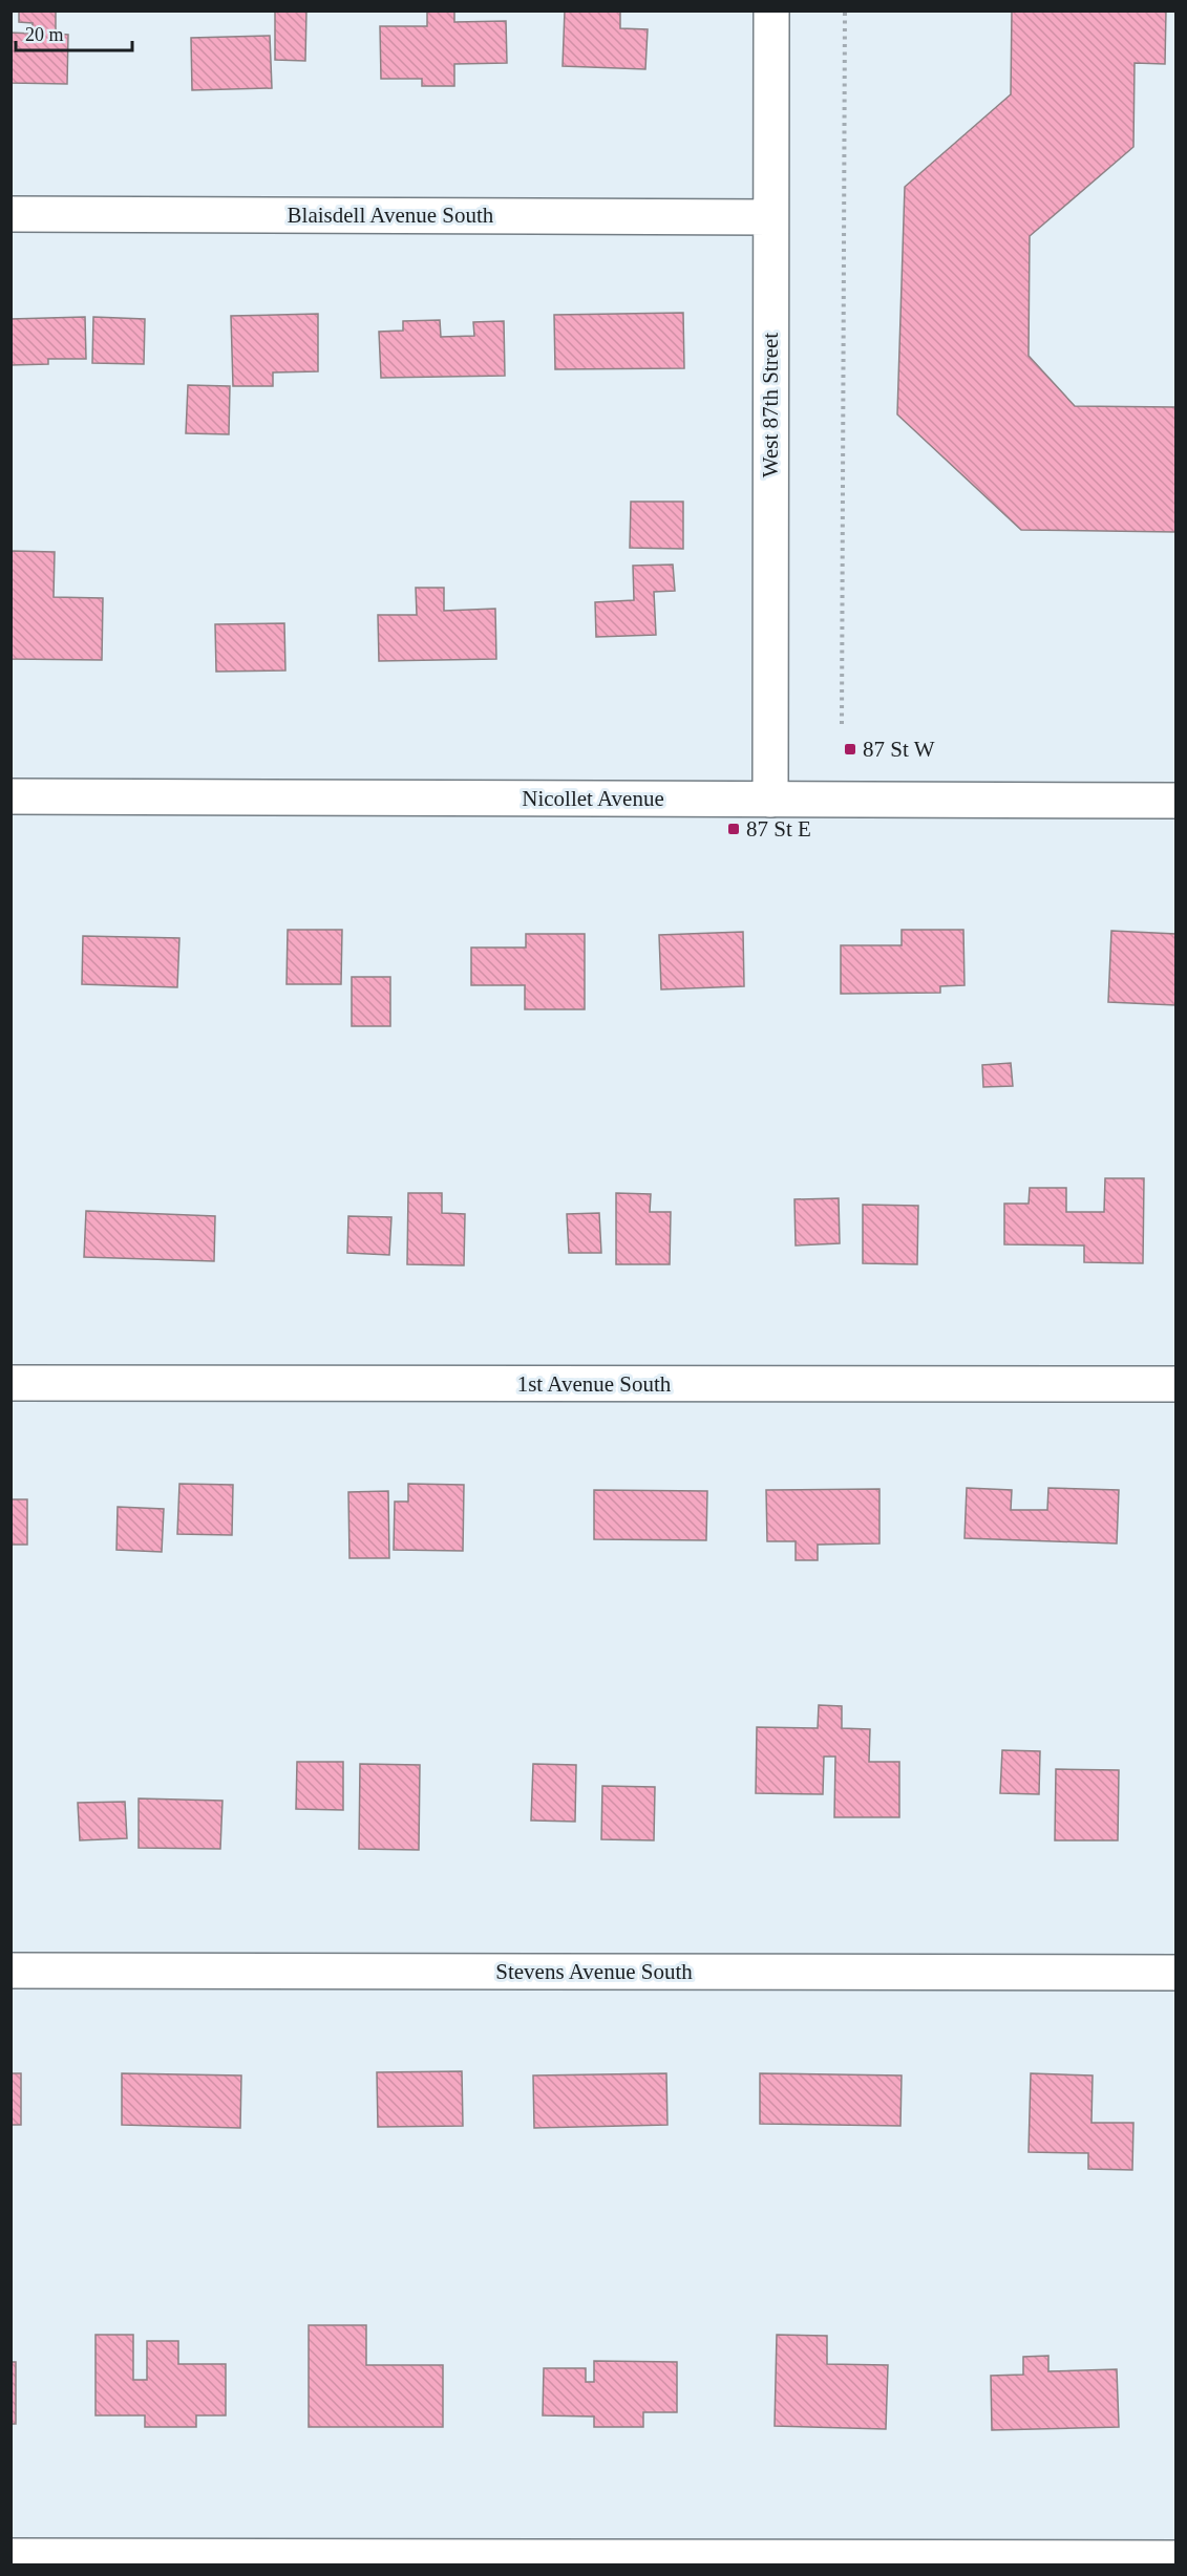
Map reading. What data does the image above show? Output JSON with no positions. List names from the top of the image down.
{
  "streets": {
    "street": [
      "Blaisdell Avenue South",
      "West 87th Street",
      "Nicollet Avenue",
      "1st Avenue South",
      "Stevens Avenue South"
    ]
  },
  "crossings": [
    ["Blaisdell Avenue South", "West 87th Street"],
    ["West 87th Street", "Nicollet Avenue"]
  ],
  "places": {
    "transit": ["87 St W", "87 St E"]
  },
  "scale_bar": "20 m"
}
